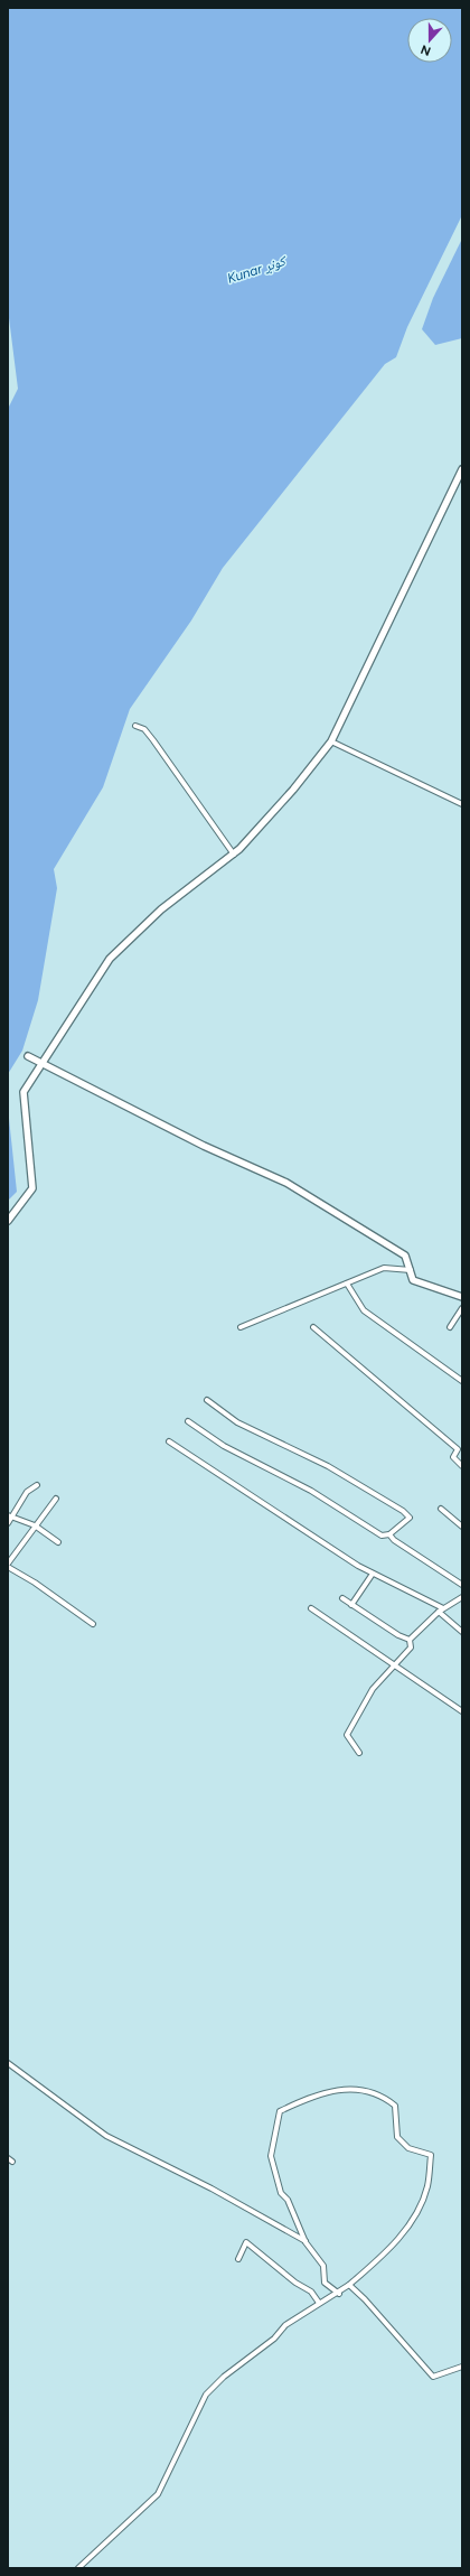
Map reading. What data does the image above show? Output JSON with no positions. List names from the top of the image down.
{
  "water": ["Kunar کونړ"],
  "north": "bottom"
}
